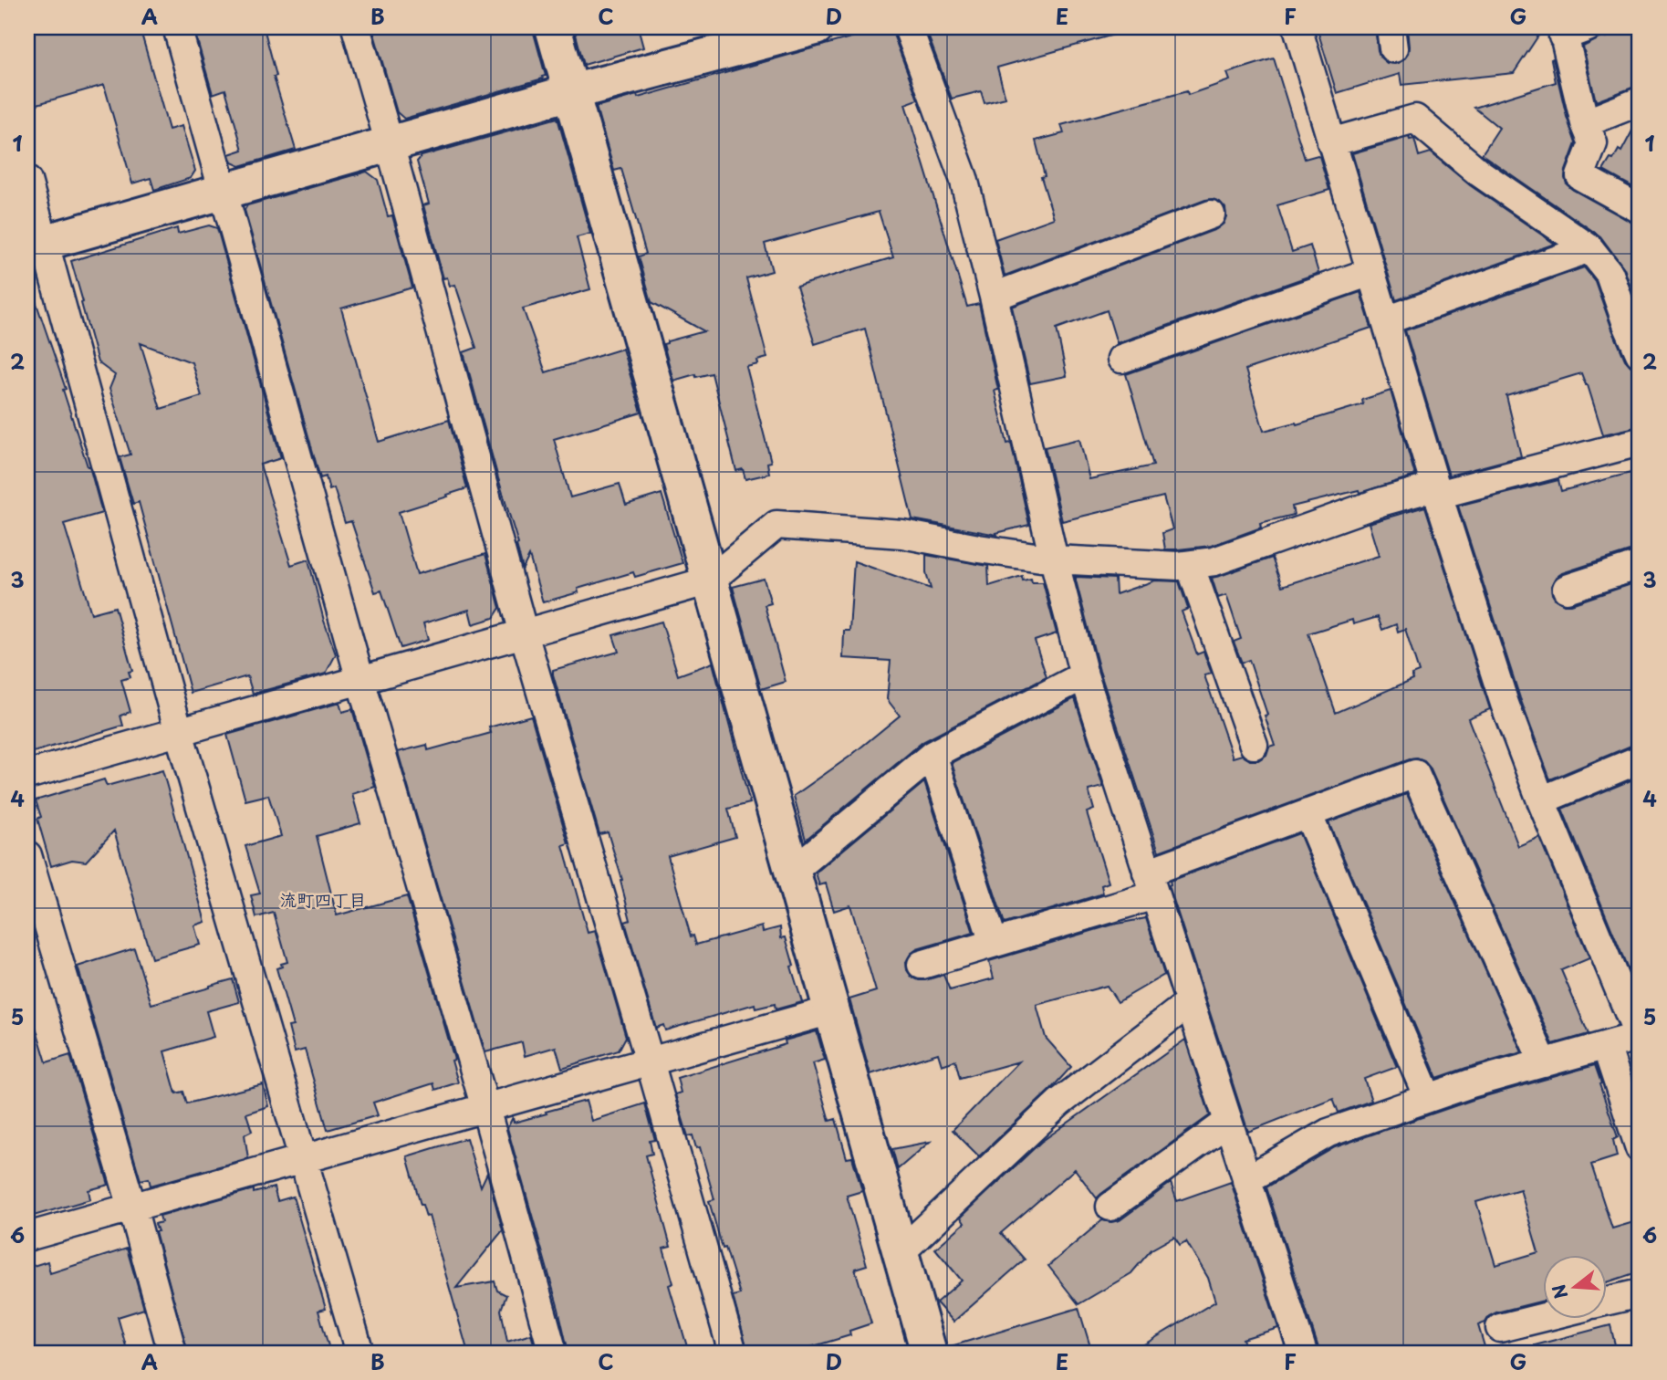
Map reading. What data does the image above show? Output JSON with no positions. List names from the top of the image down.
{
  "districts": ["流町四丁目"],
  "north": "left",
  "grid": {
    "columns": [
      "A",
      "B",
      "C",
      "D",
      "E",
      "F",
      "G"
    ],
    "rows": [
      "1",
      "2",
      "3",
      "4",
      "5",
      "6"
    ]
  }
}
